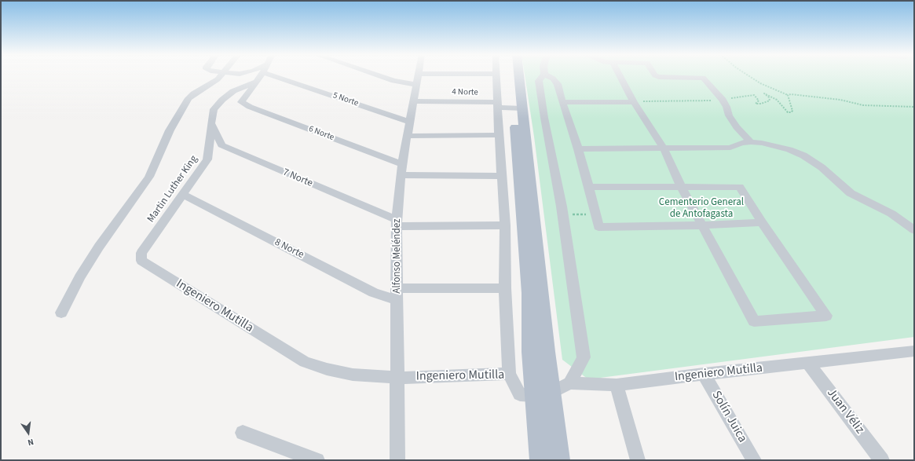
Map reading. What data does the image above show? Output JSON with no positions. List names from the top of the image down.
{
  "streets": {
    "street": [
      "4 Norte",
      "5 Norte",
      "6 Norte",
      "7 Norte",
      "Martin Luther King",
      "8 Norte",
      "Alfonso Meléndez",
      "Ingeniero Mutilla",
      "Juan Véliz",
      "Solín Juica"
    ]
  },
  "crossings": [
    ["4 Norte", "Alfonso Meléndez"],
    ["5 Norte", "Alfonso Meléndez"],
    ["6 Norte", "Martin Luther King"],
    ["6 Norte", "Alfonso Meléndez"],
    ["7 Norte", "Martin Luther King"],
    ["7 Norte", "Alfonso Meléndez"],
    ["Martin Luther King", "8 Norte"],
    ["Martin Luther King", "Ingeniero Mutilla"],
    ["8 Norte", "Alfonso Meléndez"],
    ["Alfonso Meléndez", "Ingeniero Mutilla"],
    ["Ingeniero Mutilla", "Juan Véliz"],
    ["Ingeniero Mutilla", "Solín Juica"]
  ],
  "parks": ["Cementerio General de Antofagasta"],
  "north": "bottom"
}
